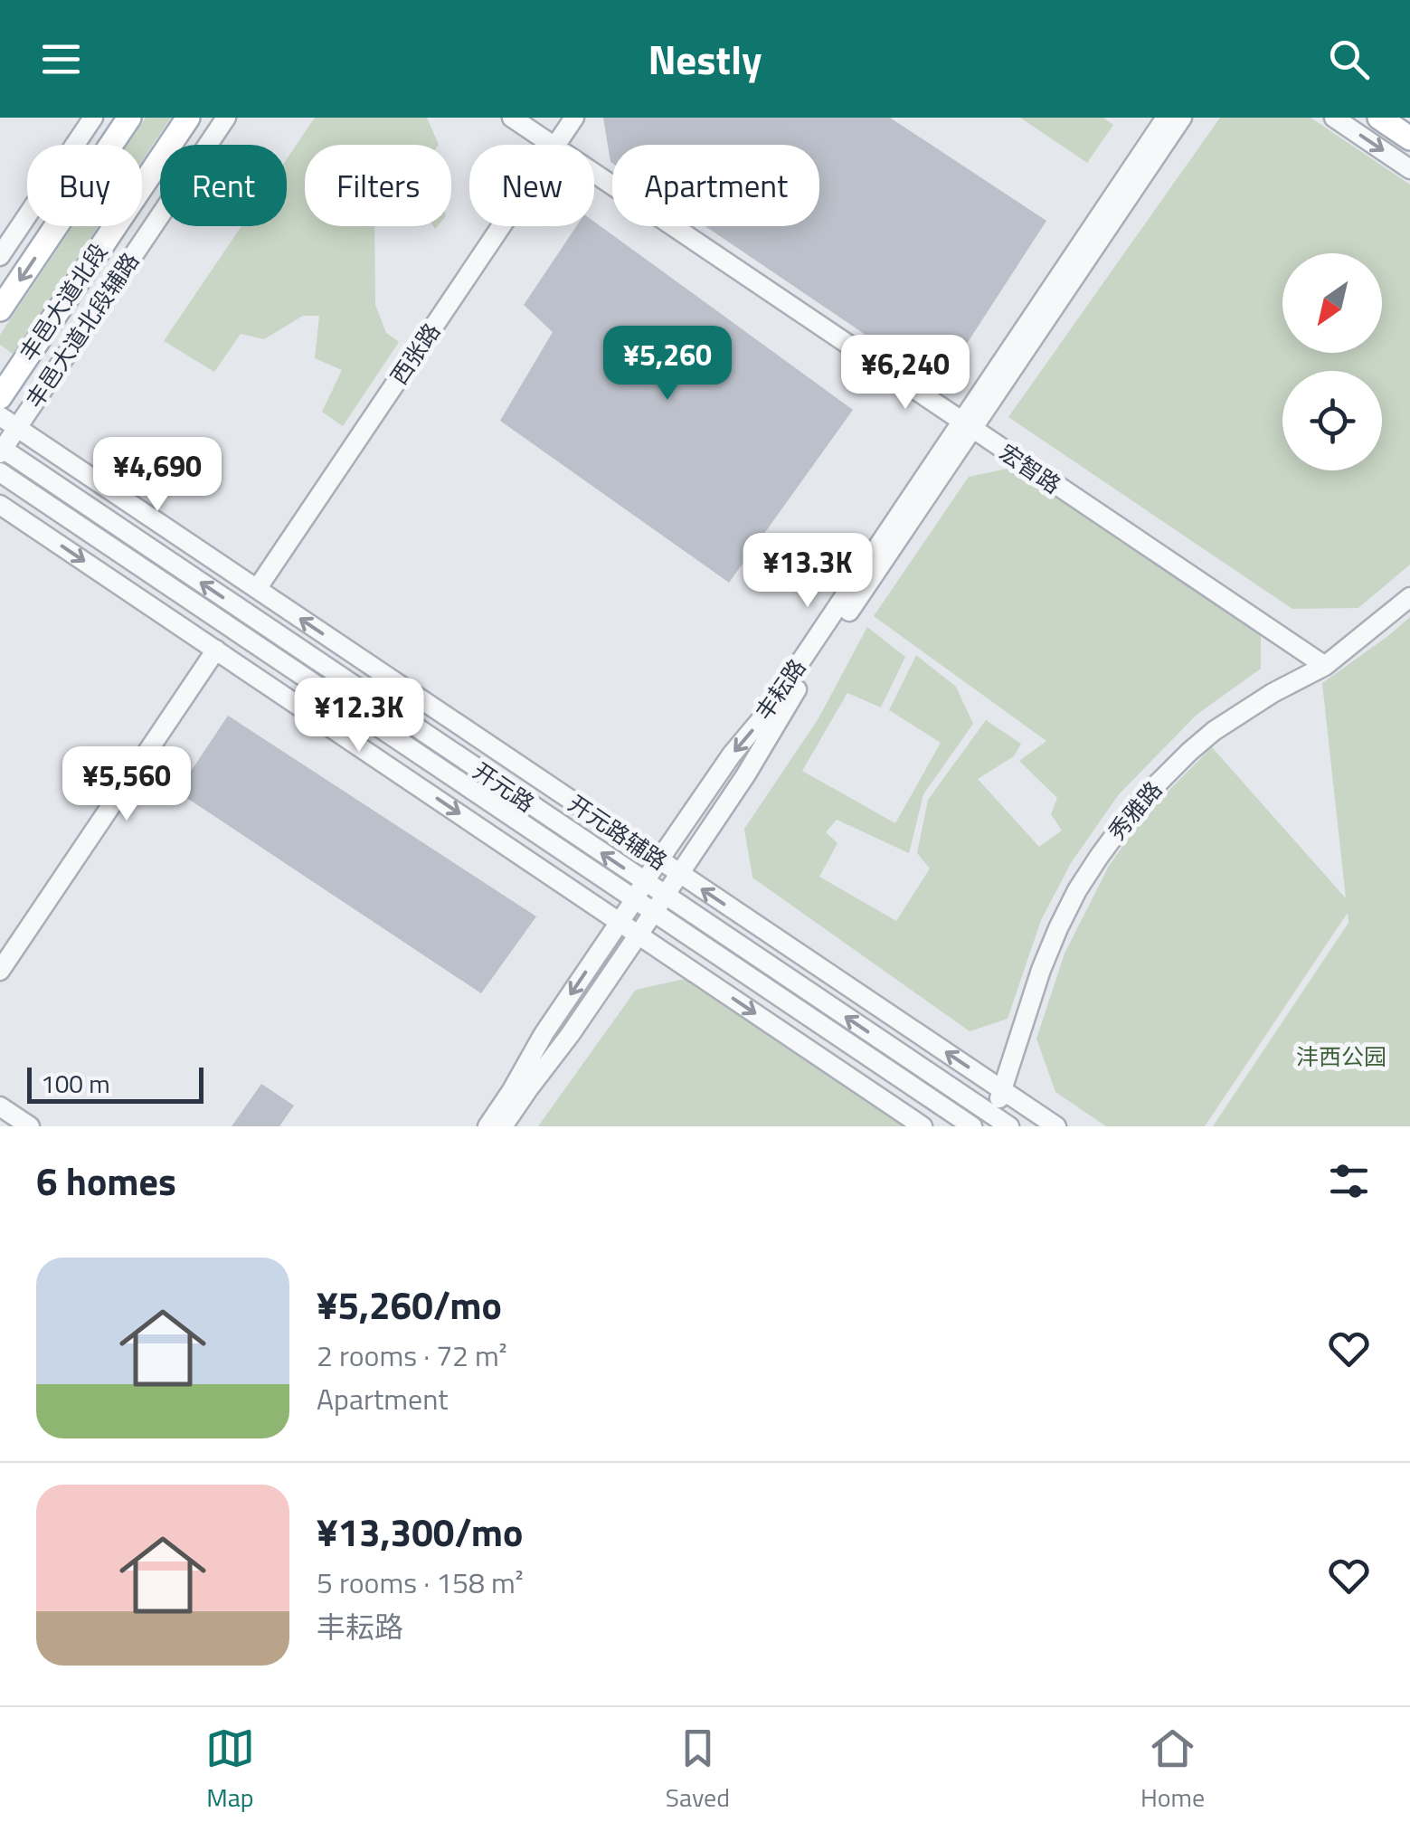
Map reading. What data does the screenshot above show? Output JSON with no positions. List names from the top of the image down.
{
  "streets": {
    "main road": ["丰邑大道北段"],
    "street": [
      "丰邑大道北段辅路",
      "西张路",
      "宏智路",
      "丰耘路",
      "开元路",
      "秀雅路",
      "开元路辅路"
    ]
  },
  "crossings": [
    ["丰邑大道北段辅路", "开元路"],
    ["丰邑大道北段辅路", "开元路辅路"],
    ["西张路", "开元路辅路"],
    ["宏智路", "丰耘路"],
    ["宏智路", "秀雅路"],
    ["丰耘路", "开元路"],
    ["丰耘路", "开元路辅路"],
    ["开元路", "秀雅路"],
    ["秀雅路", "开元路辅路"]
  ],
  "parks": ["沣西公园"],
  "scale_bar": "100 m",
  "north": "bottom left",
  "page": {
    "header": "Nestly",
    "chip": [
      "Buy",
      "Rent",
      "Filters",
      "New",
      "Apartment"
    ],
    "price": [
      "¥5,260",
      "¥6,240",
      "¥4,690",
      "¥13.3K",
      "¥12.3K",
      "¥5,560"
    ],
    "scale": "100 m",
    "heading": "6 homes",
    "list": [
      {
        "name": "¥5,260/mo",
        "note": "2 rooms · 72 m² · Apartment"
      },
      {
        "name": "¥13,300/mo",
        "note": "5 rooms · 158 m² · 丰耘路"
      }
    ],
    "tabs": ["Map", "Saved", "Home"]
  }
}
